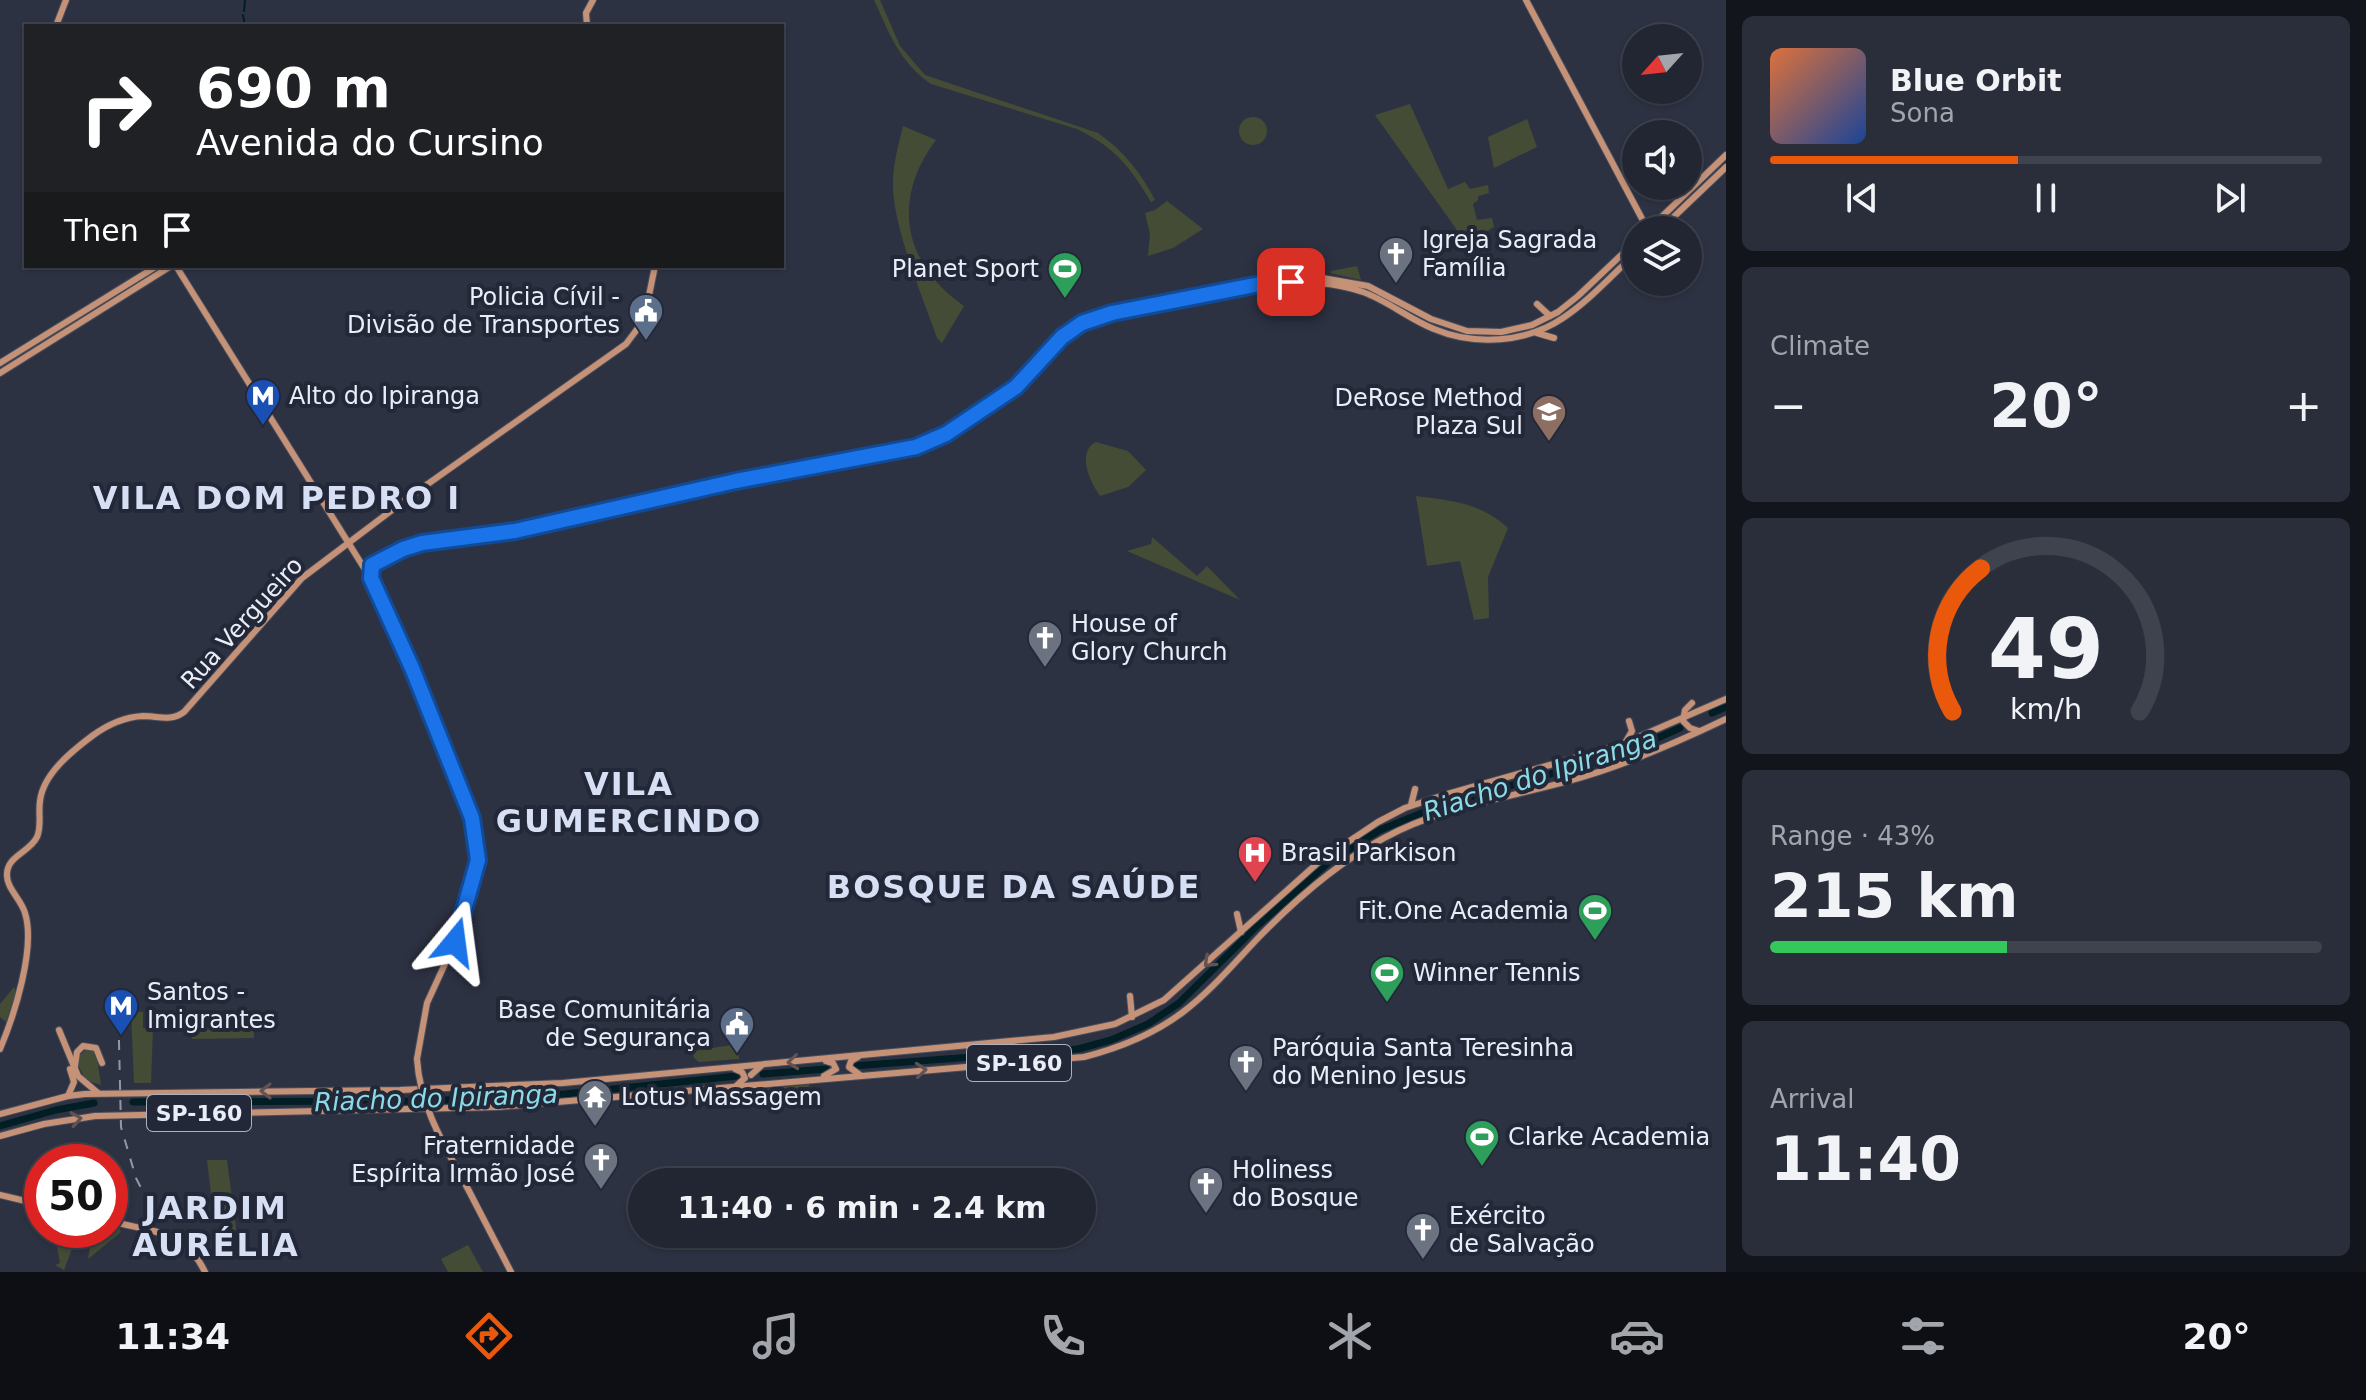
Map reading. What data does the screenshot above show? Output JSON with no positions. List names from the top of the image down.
{
  "streets": {
    "main road": ["Rua Vergueiro", "SP-160"]
  },
  "districts": [
    "VILA DOM PEDRO I",
    "VILA GUMERCINDO",
    "BOSQUE DA SAÚDE",
    "JARDIM AURÉLIA"
  ],
  "water": ["Riacho do Ipiranga"],
  "places": {
    "church": [
      "Igreja Sagrada Família",
      "House of Glory Church",
      "Paróquia Santa Teresinha do Menino Jesus",
      "Fraternidade Espírita Irmão José",
      "Holiness do Bosque",
      "Exército de Salvação"
    ],
    "sports": [
      "Planet Sport",
      "Fit.One Academia",
      "Winner Tennis",
      "Clarke Academia"
    ],
    "public building": ["Policia Cívil - Divisão de Transportes", "Base Comunitária de Segurança"],
    "metro station": ["Alto do Ipiranga", "Santos - Imigrantes"],
    "school or university": ["DeRose Method Plaza Sul"],
    "hospital": ["Brasil Parkison"],
    "temple": ["Lotus Massagem"]
  },
  "north": "bottom left",
  "page": {
    "turn": ["690 m", "Avenida do Cursino"],
    "song": ["Blue Orbit", "Sona"],
    "then": "Then",
    "tile": [
      "Climate",
      ["Range · 43%", "215 km"],
      ["Arrival", "11:40"]
    ],
    "heat": ["−", "20°", "+"],
    "limit": "50",
    "trip": "11:40 · 6 min · 2.4 km",
    "tabs": ["11:34", "20°"],
    "gauge": ["49", "km/h"]
  }
}
